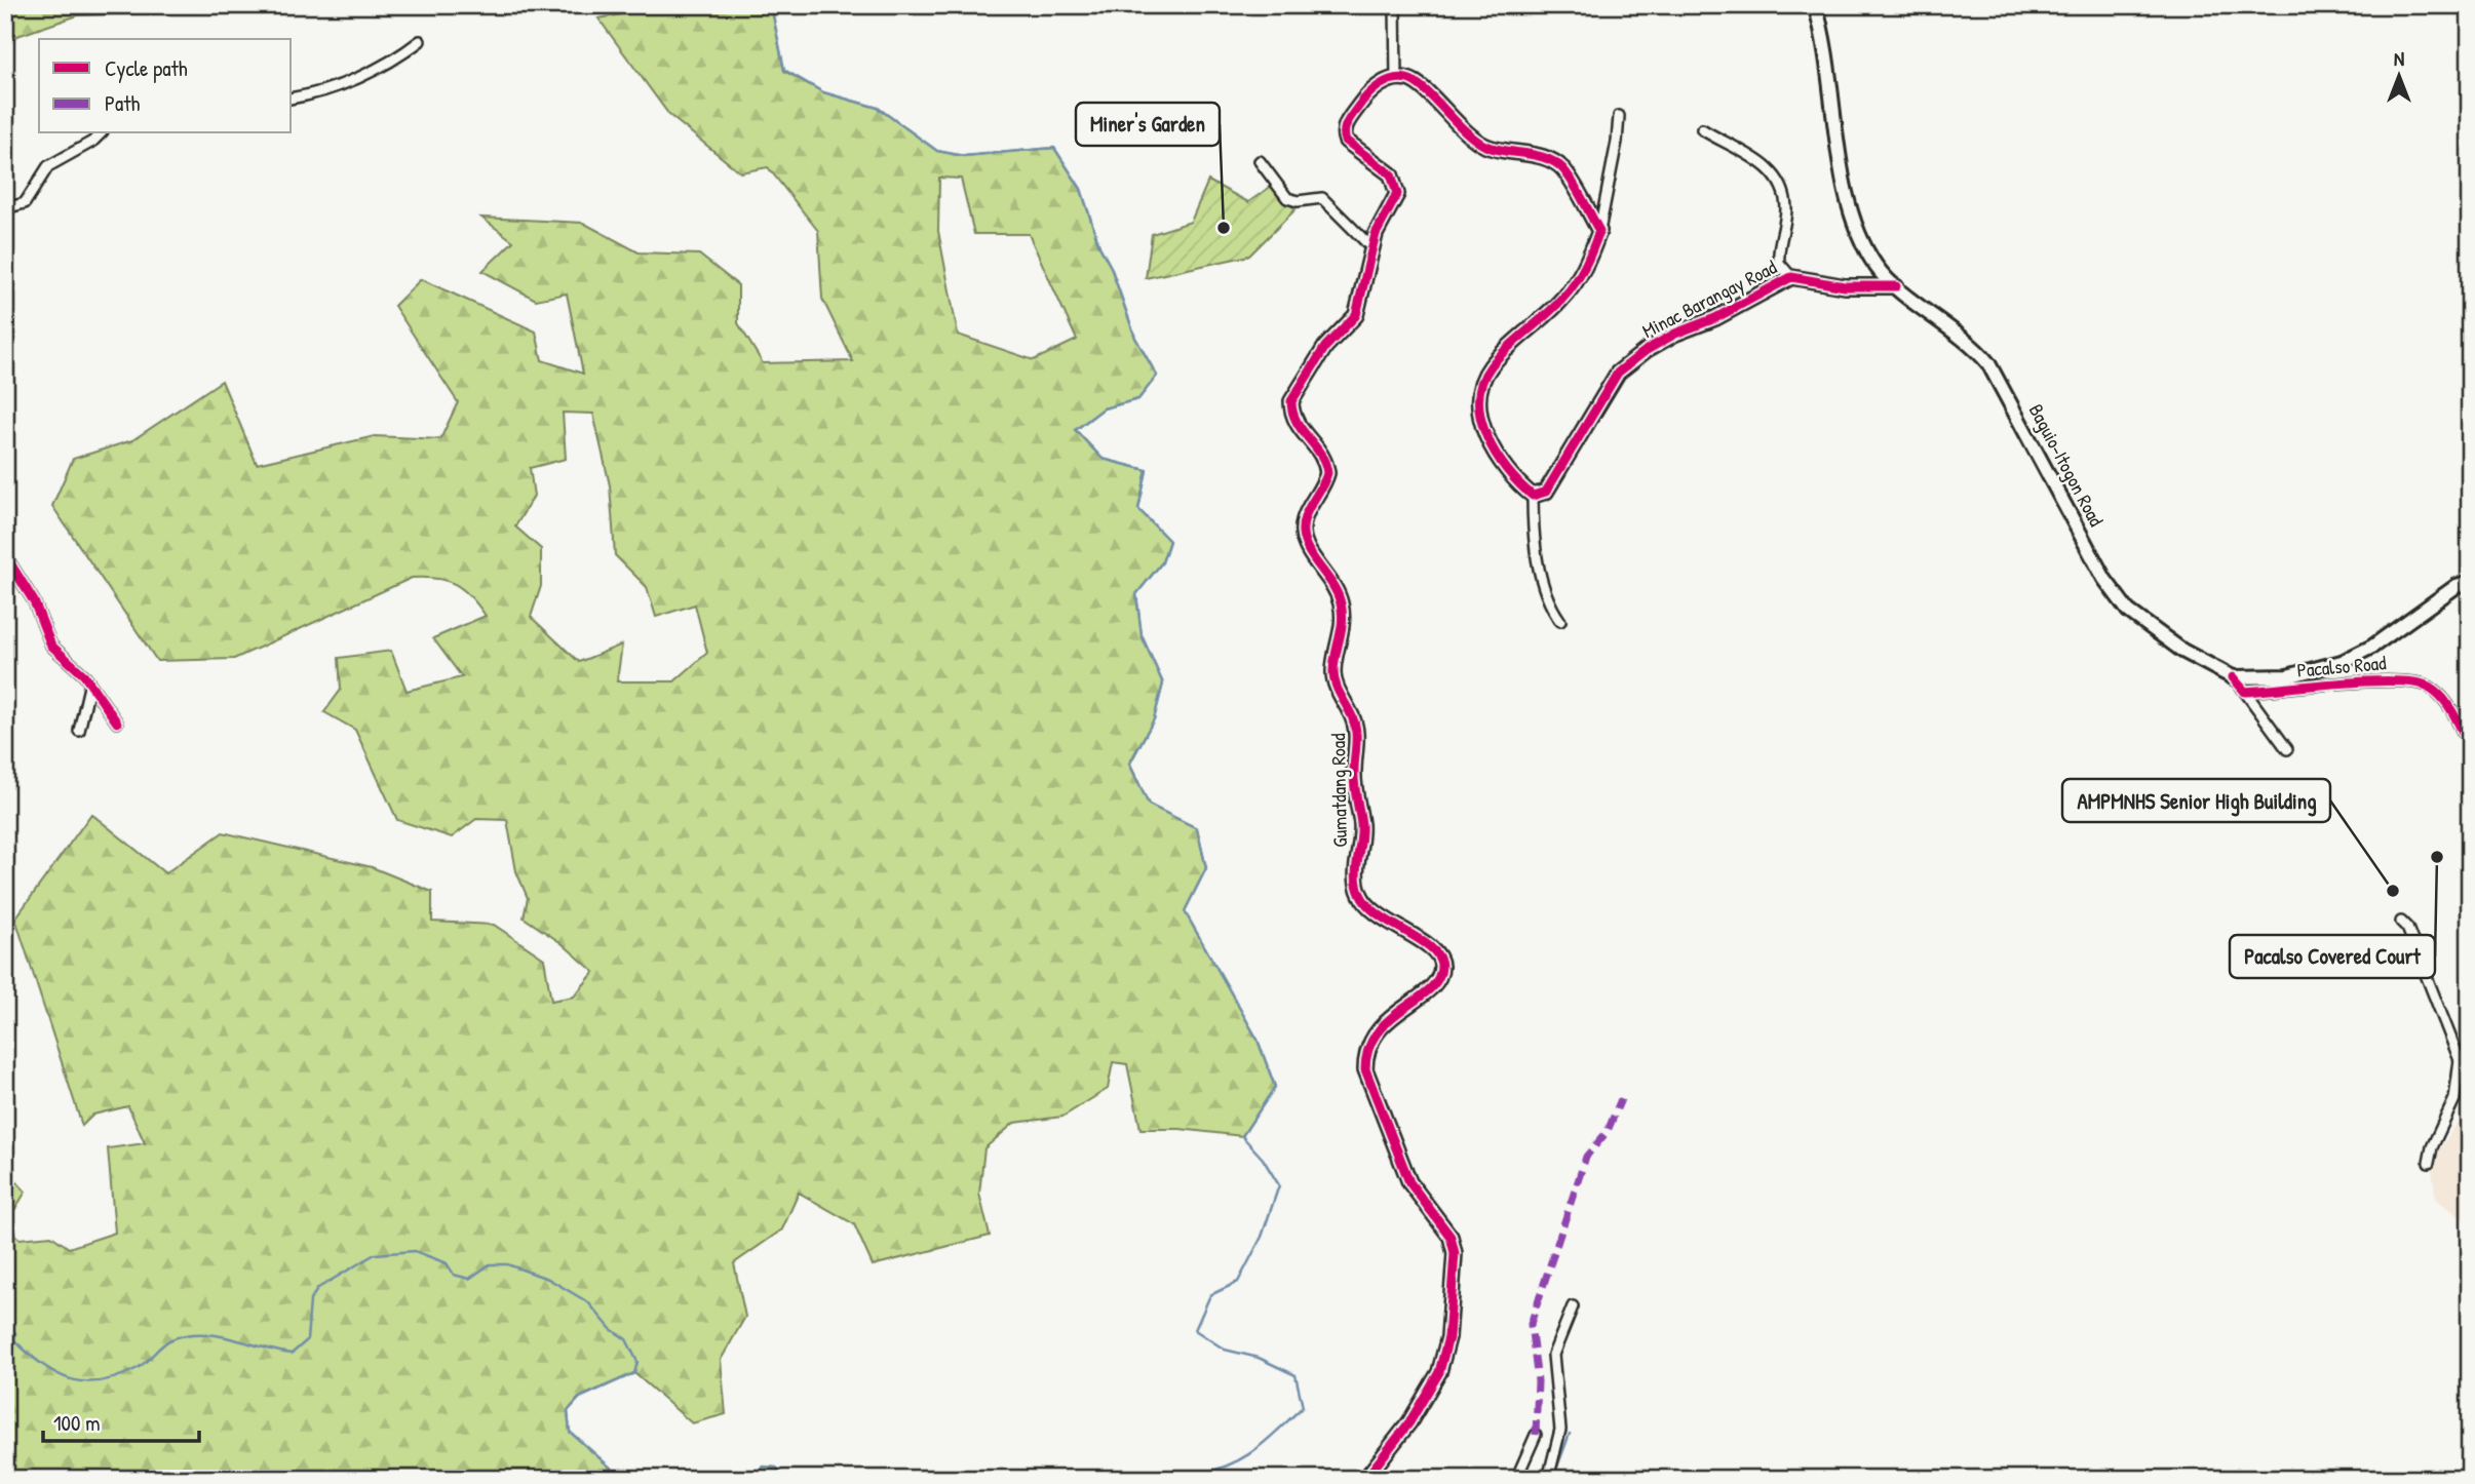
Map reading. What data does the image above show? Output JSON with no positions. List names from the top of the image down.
{
  "streets": {
    "street": [
      "Minac Barangay Road",
      "Baguio-Itogon Road",
      "Pacalso Road",
      "Gumatdang Road"
    ]
  },
  "crossings": [
    ["Minac Barangay Road", "Baguio-Itogon Road"]
  ],
  "places": ["Miner's Garden", "Pacalso Covered Court", "AMPMNHS Senior High Building"],
  "legend": ["Cycle path", "Path"],
  "scale_bar": "100 m",
  "north": "top"
}
